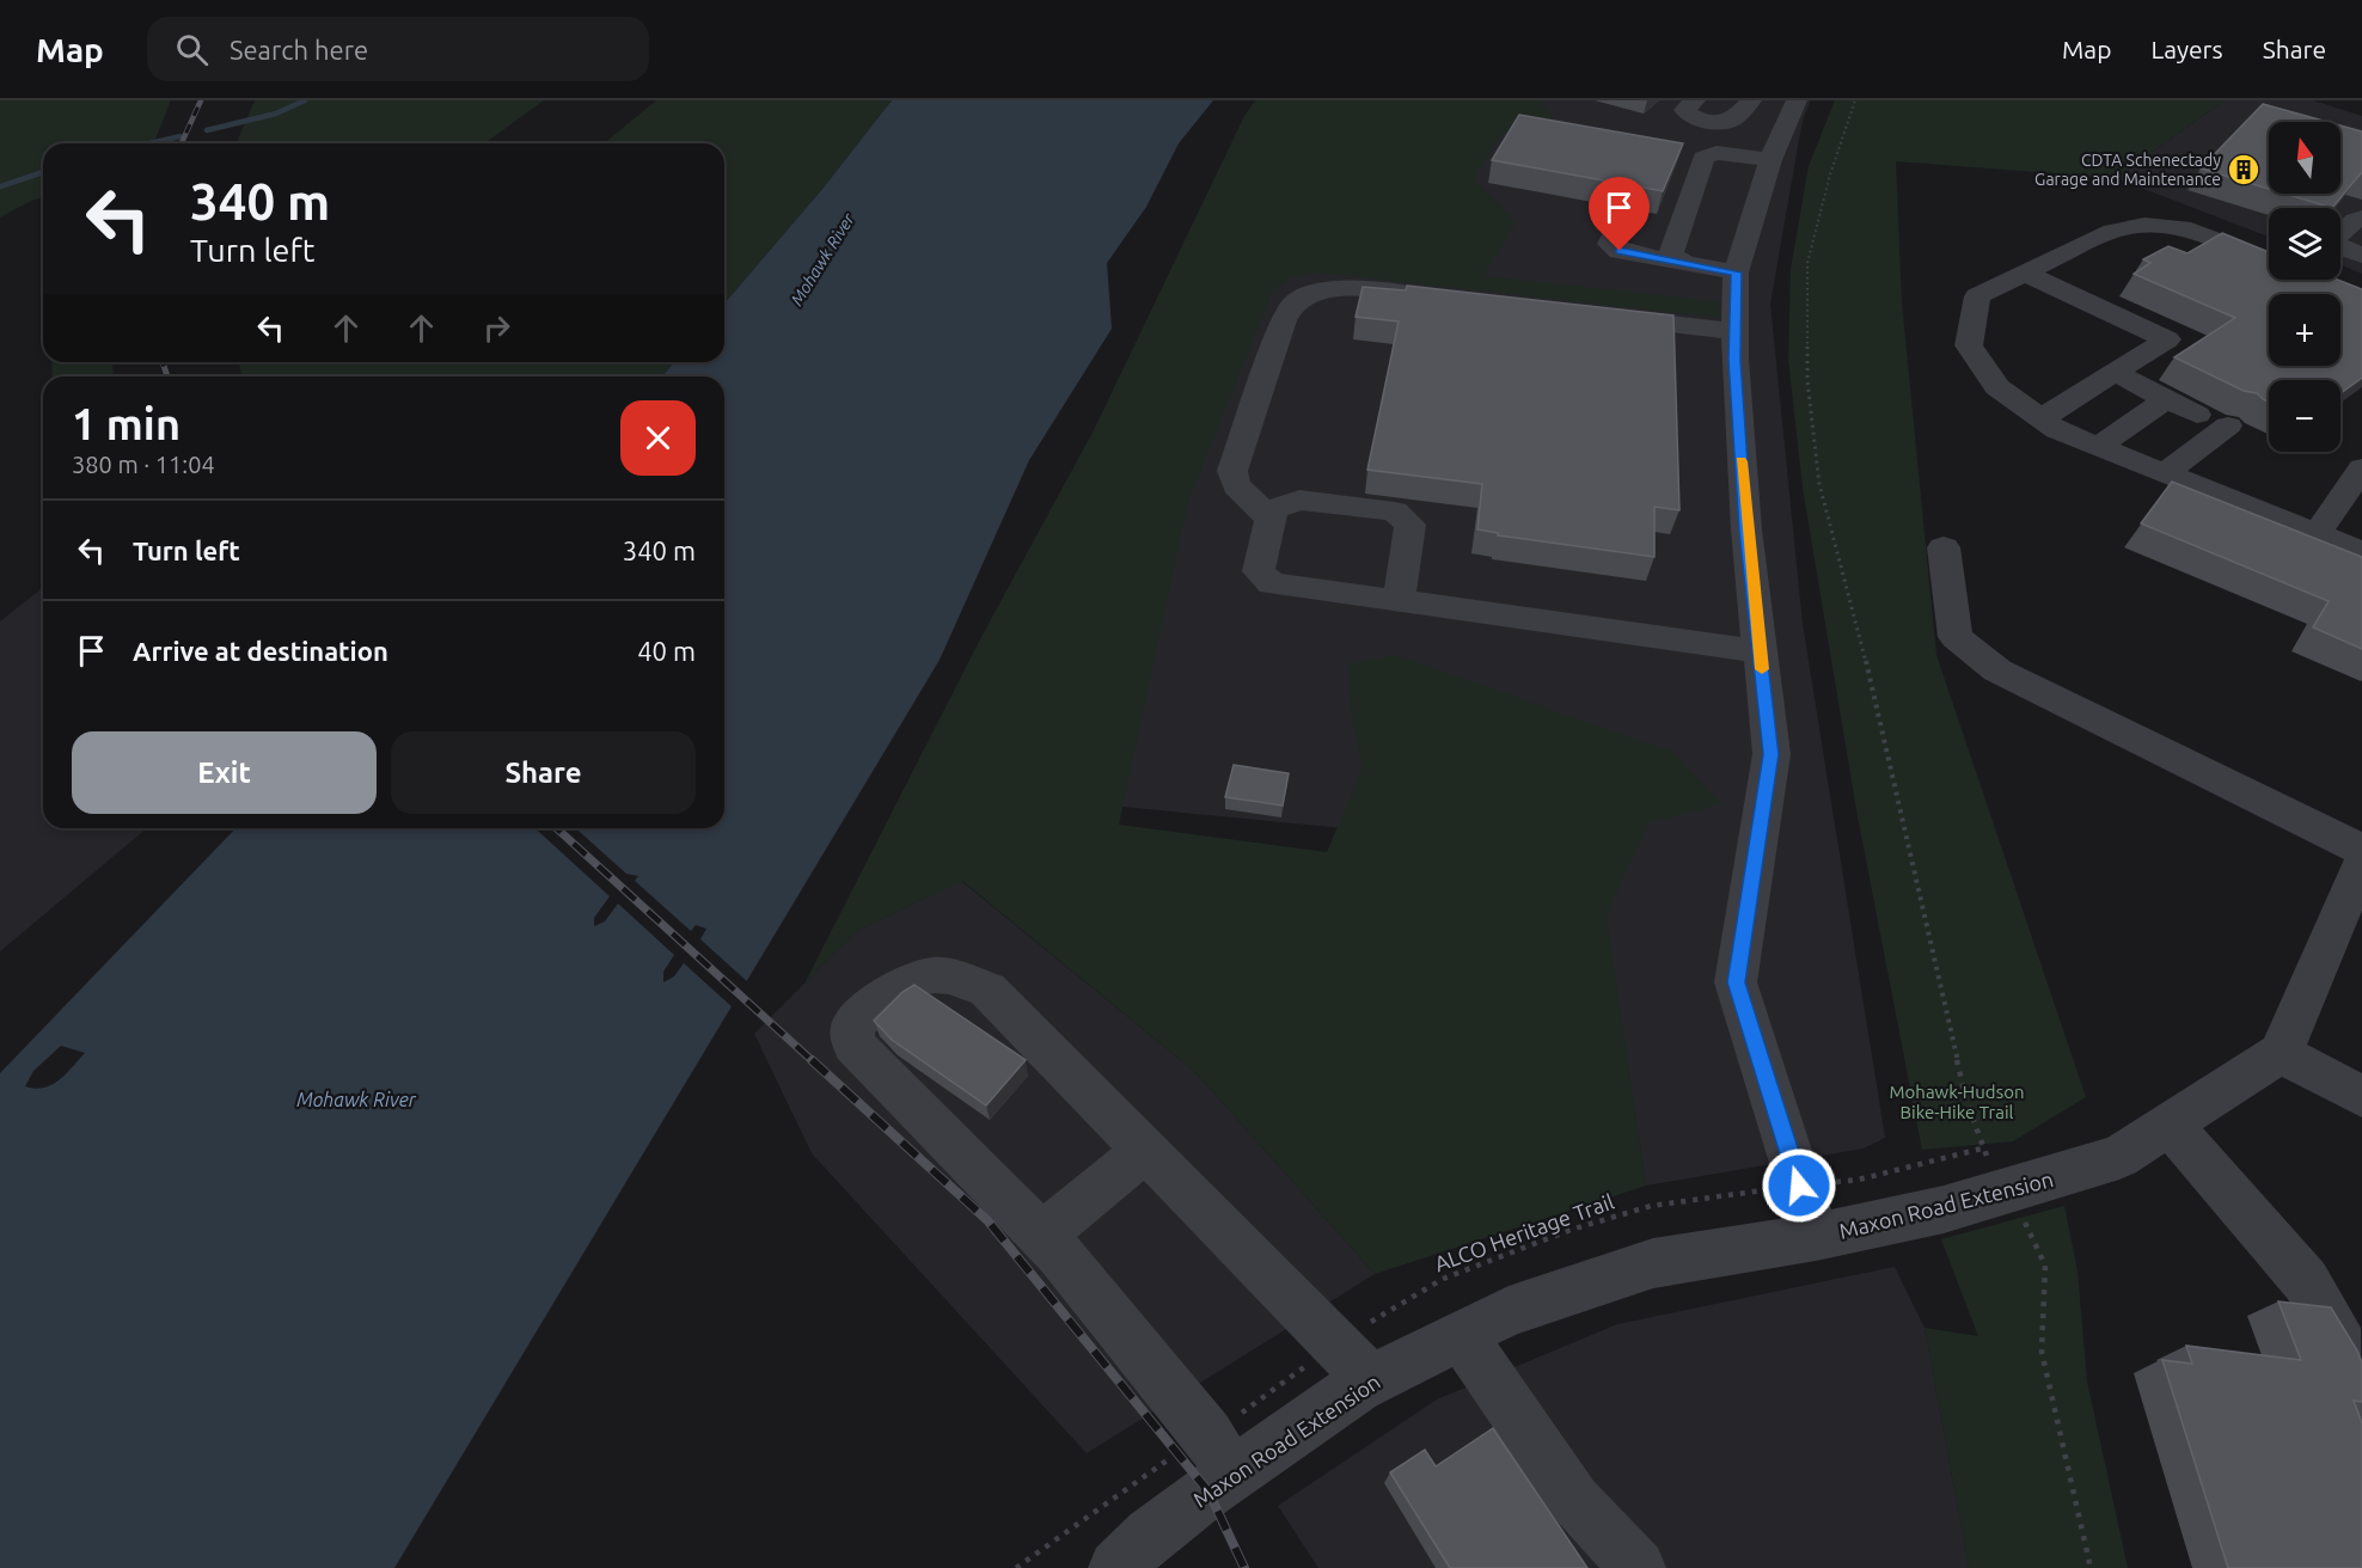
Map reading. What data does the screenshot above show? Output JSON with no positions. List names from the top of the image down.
{
  "streets": {
    "street": ["Maxon Road Extension"],
    "path": ["ALCO Heritage Trail"]
  },
  "water": ["Mohawk River"],
  "parks": ["Mohawk-Hudson Bike-Hike Trail"],
  "places": {
    "building": ["CDTA Schenectady Garage and Maintenance"]
  },
  "north": "top",
  "page": {
    "header": "Map",
    "search": "Search here",
    "nav": ["Map", "Layers", "Share"],
    "map_buttons": ["+", "−"],
    "turn": ["340 m", "Turn left"],
    "heading": ["1 min", "380 m · 11:04"],
    "list": [
      {
        "name": "Turn left",
        "value": "340 m"
      },
      {
        "name": "Arrive at destination",
        "value": "40 m"
      }
    ],
    "buttons": ["Exit", "Share"]
  }
}
